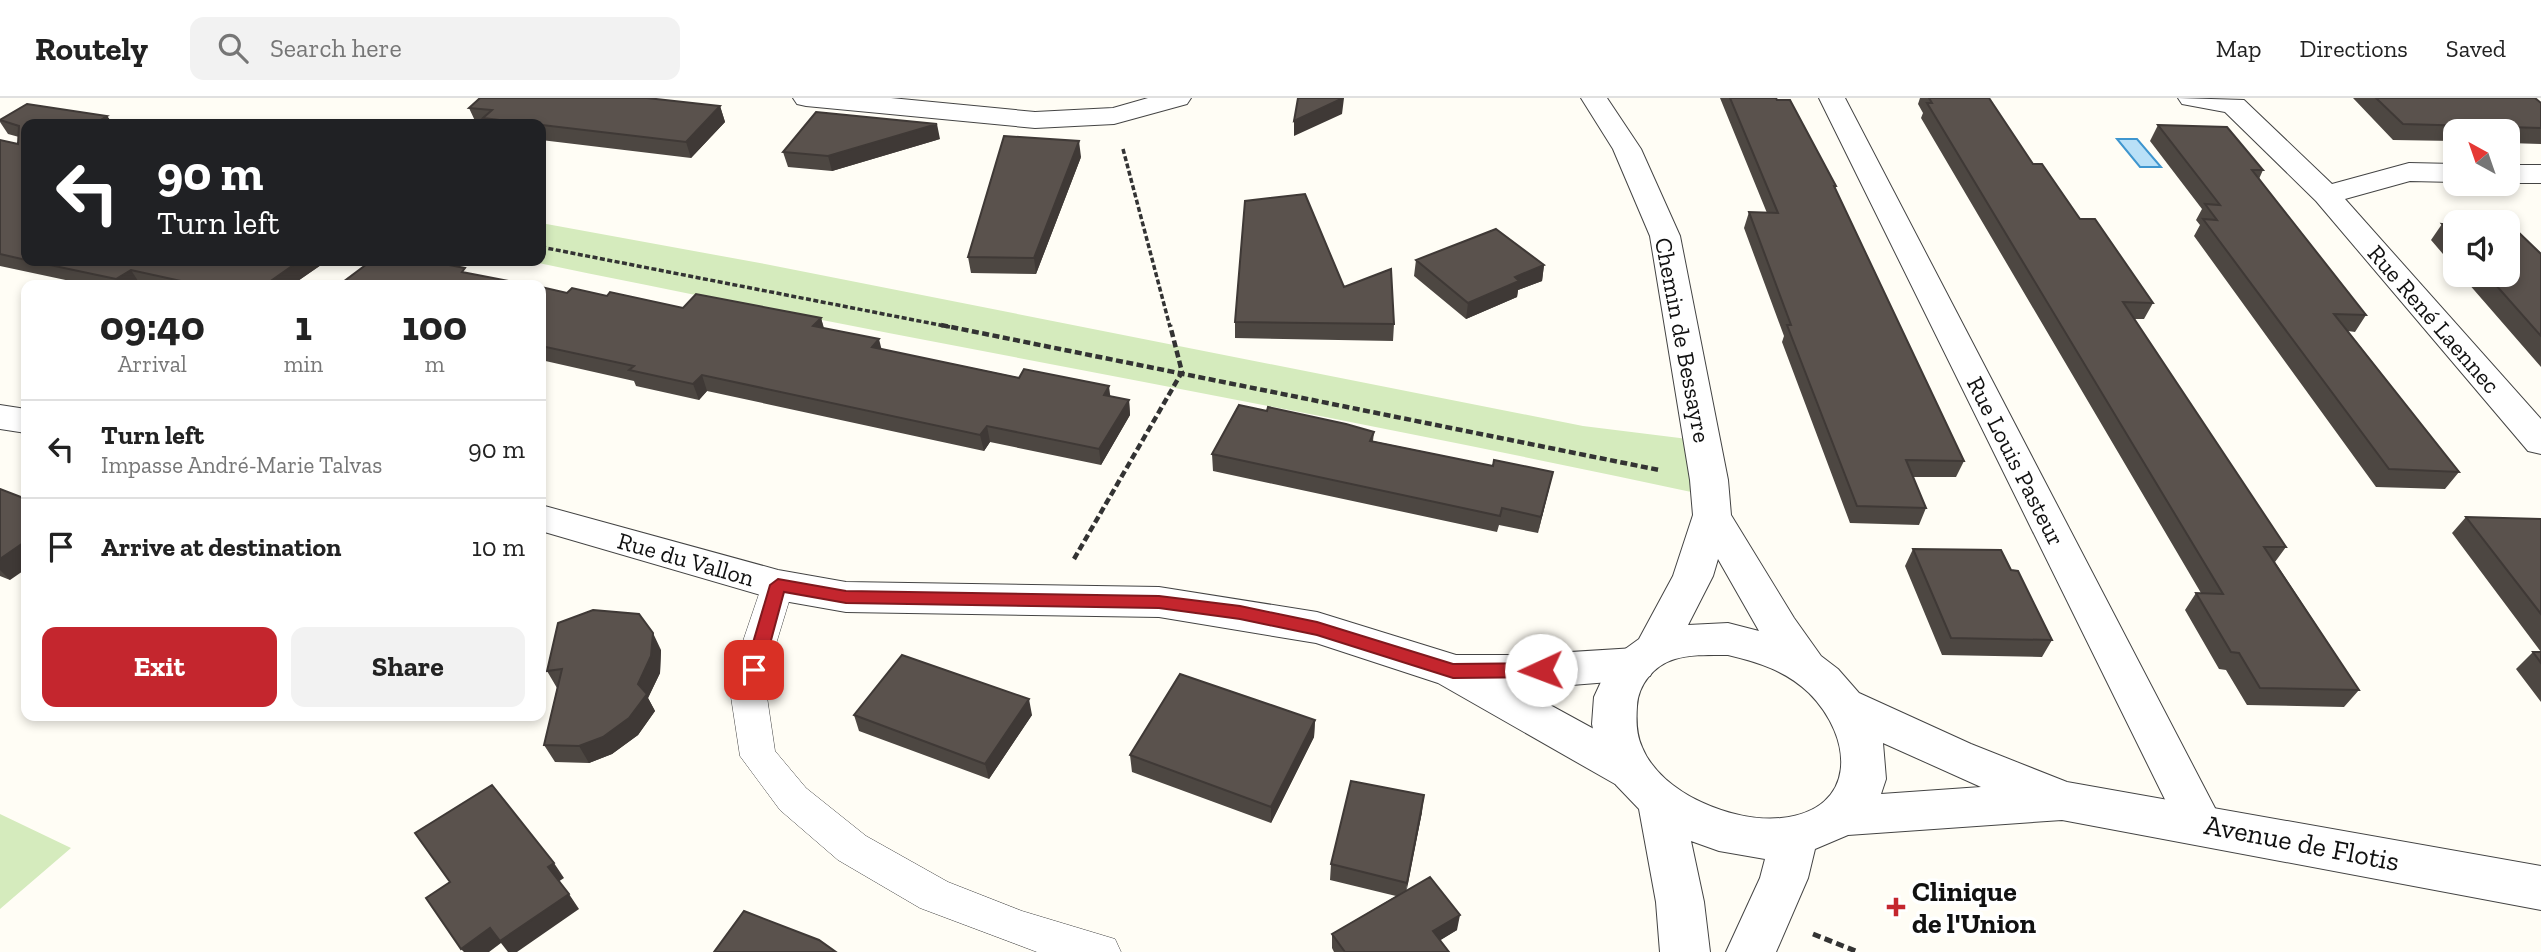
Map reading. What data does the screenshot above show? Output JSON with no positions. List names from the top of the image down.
{
  "streets": {
    "street": [
      "Rue René Laennec",
      "Chemin de Bessayre",
      "Rue Louis Pasteur",
      "Rue du Vallon",
      "Avenue de Flotis"
    ]
  },
  "crossings": [
    ["Chemin de Bessayre", "Rue du Vallon"],
    ["Chemin de Bessayre", "Avenue de Flotis"],
    ["Rue Louis Pasteur", "Avenue de Flotis"],
    ["Rue du Vallon", "Avenue de Flotis"]
  ],
  "places": {
    "health": ["Clinique de l'Union"]
  },
  "north": "top left",
  "page": {
    "header": "Routely",
    "search": "Search here",
    "nav": ["Map", "Directions", "Saved"],
    "turn": ["90 m", "Turn left"],
    "eta": [
      "09:40",
      "Arrival",
      "1",
      "min",
      "100",
      "m"
    ],
    "list": [
      {
        "name": "Turn left",
        "note": "Impasse André-Marie Talvas",
        "value": "90 m"
      },
      {
        "name": "Arrive at destination",
        "value": "10 m"
      }
    ],
    "buttons": ["Exit", "Share"]
  }
}
